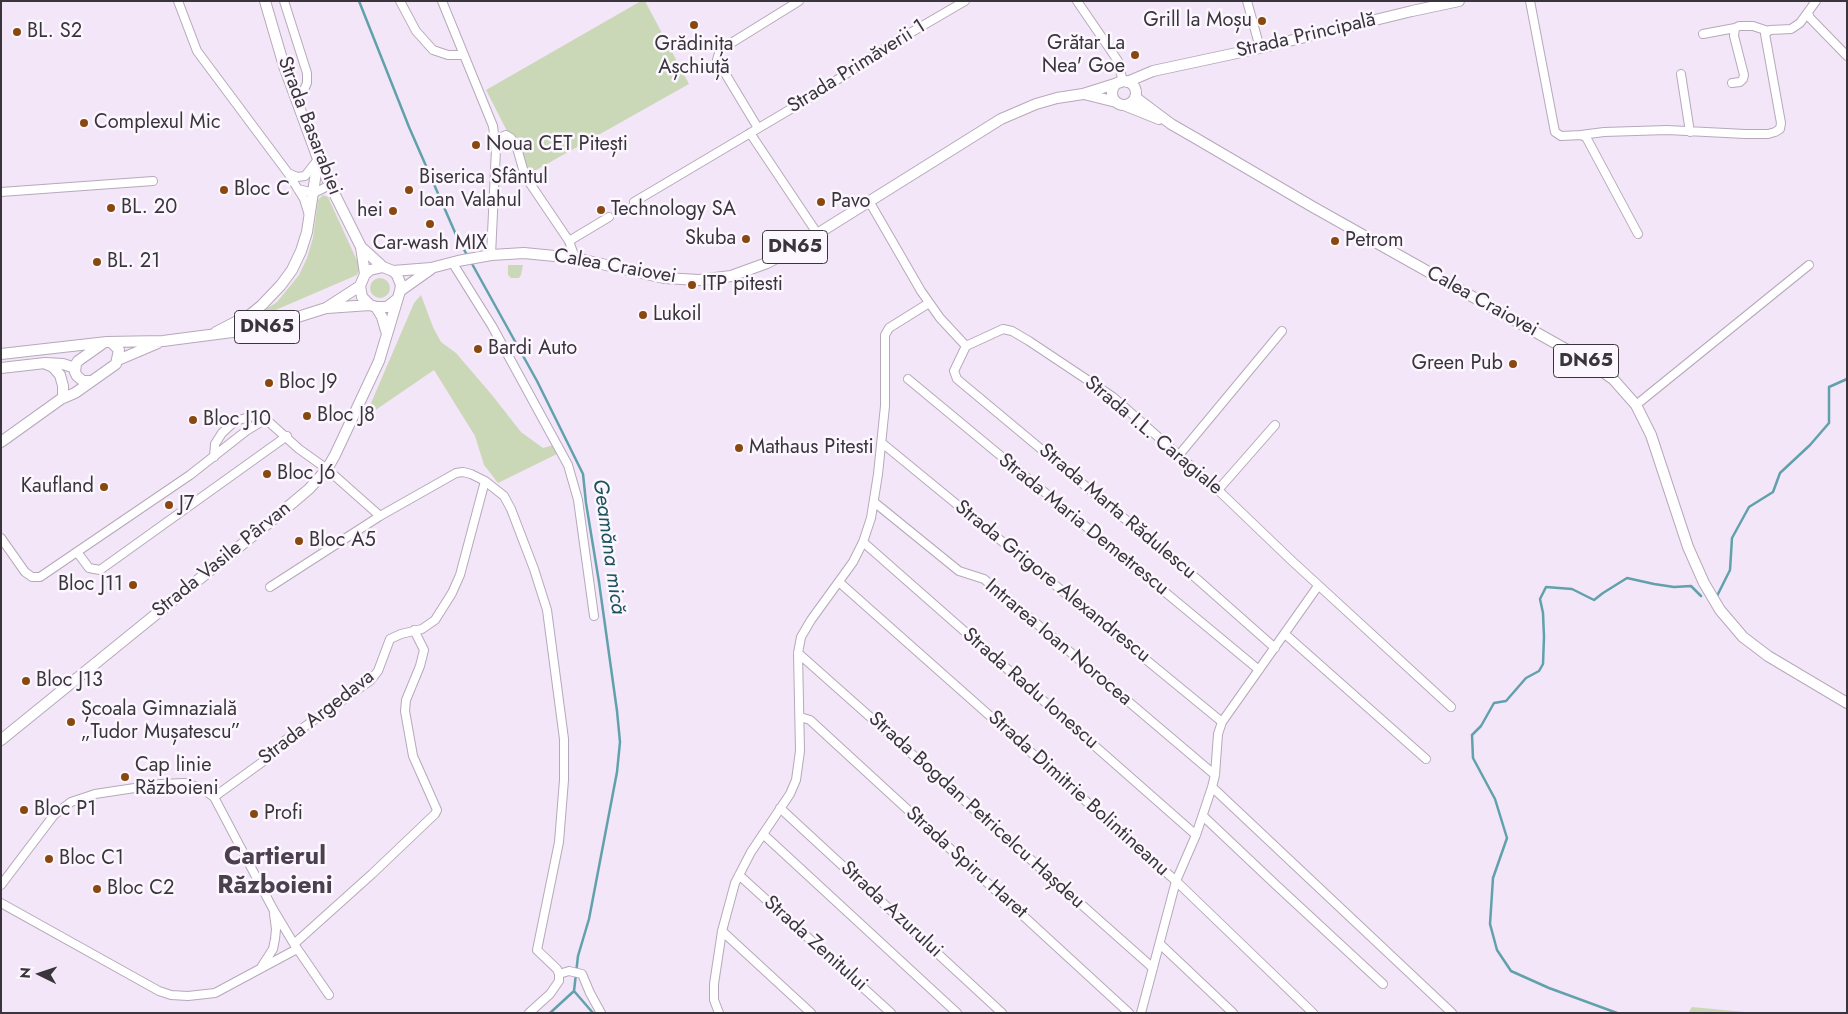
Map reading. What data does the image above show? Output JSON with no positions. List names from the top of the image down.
{
  "streets": {
    "main road": [
      "Strada Principală",
      "Strada Basarabiei",
      "DN65",
      "Calea Craiovei",
      "Strada Vasile Pârvan"
    ],
    "street": [
      "Strada Primăverii 1",
      "Strada I.L. Caragiale",
      "Strada Marta Rădulescu",
      "Strada Maria Demetrescu",
      "Strada Grigore Alexandrescu",
      "Intrarea Ioan Norocea",
      "Strada Radu Ionescu",
      "Strada Argedava",
      "Strada Dimitrie Bolintineanu",
      "Strada Bogdan Petricelcu Hașdeu",
      "Strada Spiru Haret",
      "Strada Azurului",
      "Strada Zenitului"
    ]
  },
  "crossings": [
    ["Strada Principală", "DN65"],
    ["Strada Principală", "Calea Craiovei"],
    ["DN65", "Calea Craiovei"],
    ["Strada I.L. Caragiale", "Strada Marta Rădulescu"]
  ],
  "districts": ["Cartierul Războieni"],
  "water": ["Geamăna mică"],
  "places": [
    "Grill la Moșu",
    "Grădinița Așchiuță",
    "BL. S2",
    "Grătar La Nea' Goe",
    "Complexul Mic",
    "Noua CET Pitești",
    "Bloc C",
    "Biserica Sfântul Ioan Valahul",
    "Pavo",
    "BL. 20",
    "Technology SA",
    "hei",
    "Car-wash MIX",
    "Skuba",
    "Petrom",
    "BL. 21",
    "ITP pitesti",
    "Lukoil",
    "Bardi Auto",
    "Green Pub",
    "Bloc J9",
    "Bloc J8",
    "Bloc J10",
    "Mathaus Pitesti",
    "Bloc J6",
    "Kaufland",
    "J7",
    "Bloc A5",
    "Bloc J11",
    "Bloc J13",
    "Școala Gimnazială „Tudor Mușatescu”",
    "Cap linie Războieni",
    "Bloc P1",
    "Profi",
    "Bloc C1",
    "Bloc C2"
  ],
  "north": "left"
}
